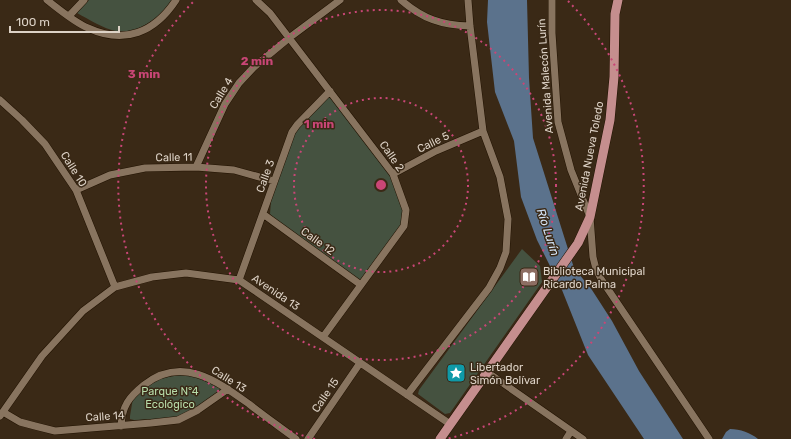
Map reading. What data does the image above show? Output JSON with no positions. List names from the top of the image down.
{
  "streets": {
    "main road": ["Avenida Nueva Toledo"],
    "street": [
      "Avenida Malecón Lurín",
      "Calle 4",
      "Calle 5",
      "Calle 2",
      "Calle 11",
      "Calle 10",
      "Calle 3",
      "Calle 12",
      "Avenida 13",
      "Calle 13",
      "Calle 15",
      "Calle 14"
    ]
  },
  "crossings": [
    ["Avenida Malecón Lurín", "Avenida Nueva Toledo"],
    ["Calle 4", "Calle 2"],
    ["Calle 4", "Calle 11"],
    ["Calle 5", "Calle 2"],
    ["Calle 2", "Calle 3"],
    ["Calle 2", "Calle 12"],
    ["Calle 2", "Avenida 13"],
    ["Avenida Nueva Toledo", "Avenida 13"],
    ["Calle 11", "Calle 10"],
    ["Calle 11", "Calle 3"],
    ["Calle 10", "Avenida 13"],
    ["Calle 3", "Calle 12"],
    ["Calle 3", "Avenida 13"],
    ["Avenida 13", "Calle 15"],
    ["Avenida 13", "Calle 14"],
    ["Calle 13", "Calle 14"]
  ],
  "water": ["Río Lurín"],
  "parks": ["Parque N°4 Ecológico"],
  "places": {
    "library": ["Biblioteca Municipal Ricardo Palma"],
    "place": ["Libertador Simón Bolívar"]
  },
  "scale_bar": "100 m",
  "rings": ["2 min", "3 min", "1 min"]
}
